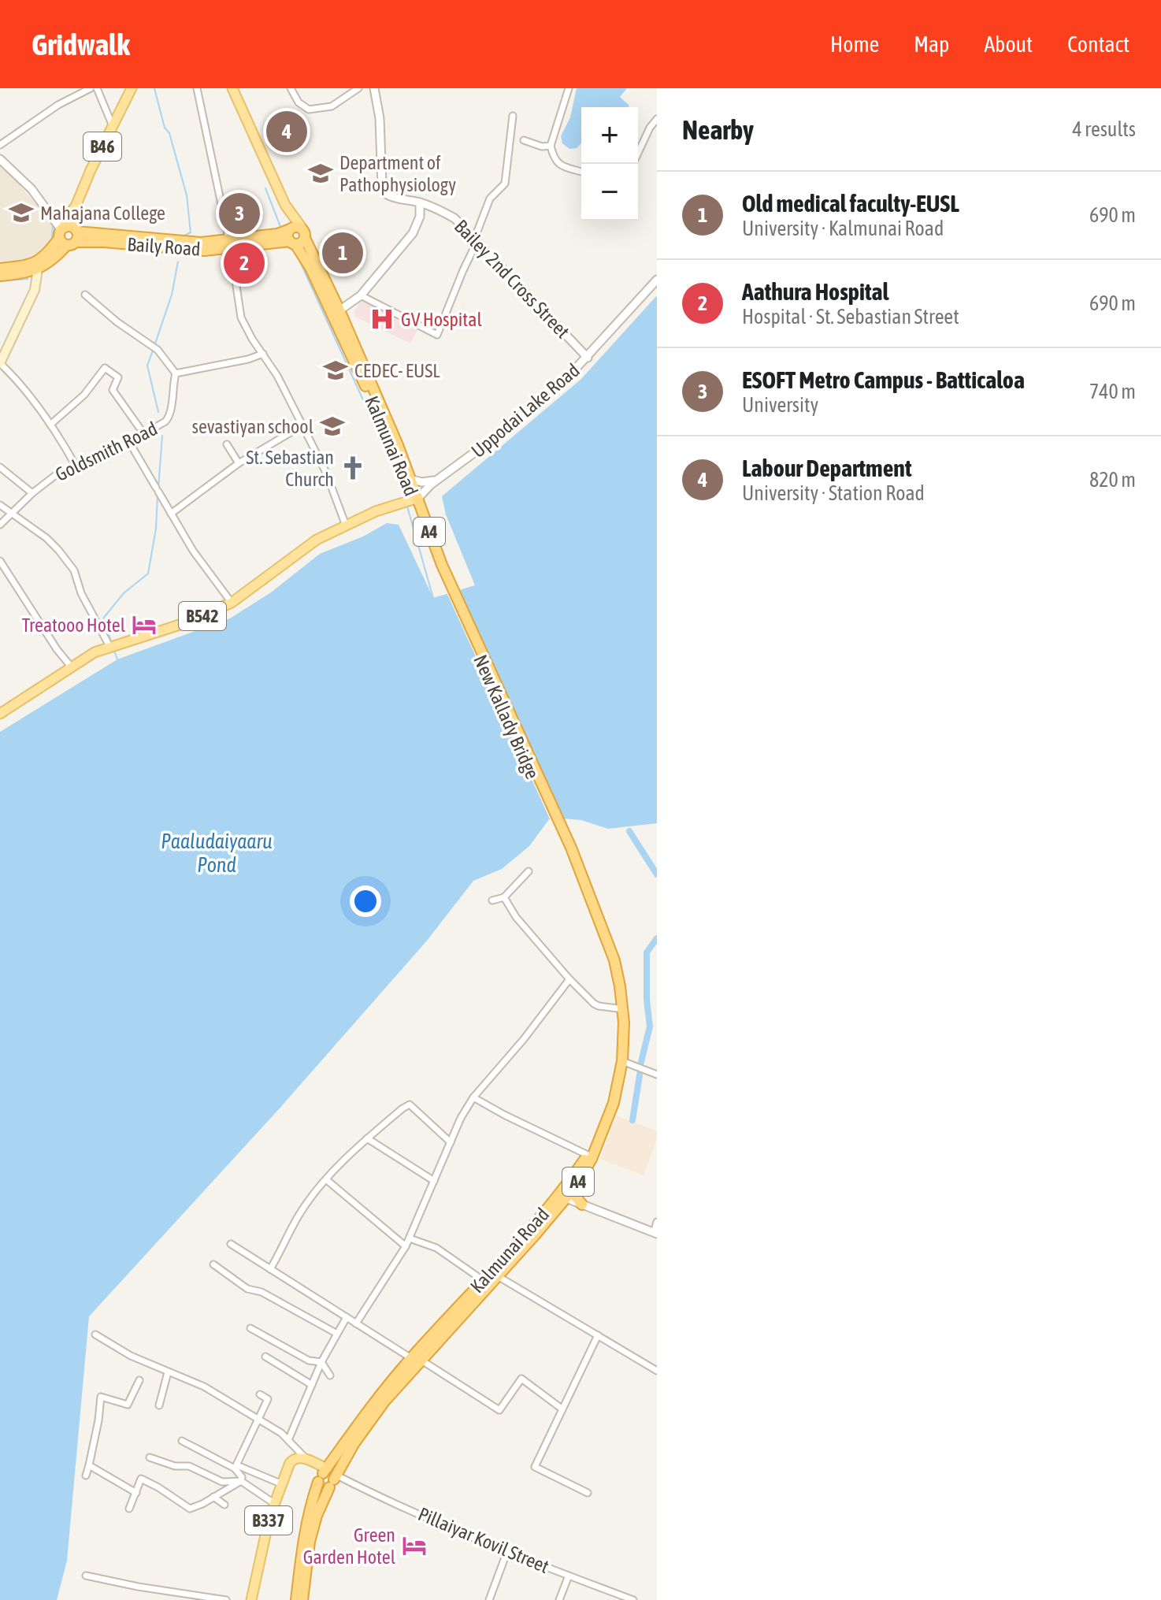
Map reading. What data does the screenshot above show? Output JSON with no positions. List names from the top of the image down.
{
  "streets": {
    "highway": [
      "Baily Road",
      "Kalmunai Road",
      "A4",
      "New Kallady Bridge"
    ],
    "main road": ["B46", "B542", "B337"],
    "street": [
      "Bailey 2nd Cross Street",
      "Uppodai Lake Road",
      "Goldsmith Road",
      "Pillaiyar Kovil Street"
    ]
  },
  "crossings": [
    ["B46", "Baily Road"],
    ["Baily Road", "Kalmunai Road"],
    ["Bailey 2nd Cross Street", "Uppodai Lake Road"],
    ["Uppodai Lake Road", "Kalmunai Road"],
    ["Uppodai Lake Road", "B542"],
    ["Kalmunai Road", "A4"],
    ["Kalmunai Road", "B542"],
    ["Kalmunai Road", "New Kallady Bridge"],
    ["Kalmunai Road", "Pillaiyar Kovil Street"],
    ["A4", "Pillaiyar Kovil Street"]
  ],
  "water": ["Paaludaiyaaru Pond"],
  "places": {
    "school or university": [
      "Department of Pathophysiology",
      "Mahajana College",
      "CEDEC- EUSL",
      "sevastiyan school"
    ],
    "hospital": ["GV Hospital"],
    "church": ["St. Sebastian Church"],
    "hotel": ["Treatooo Hotel", "Green Garden Hotel"]
  },
  "page": {
    "header": "Gridwalk",
    "nav": [
      "Home",
      "Map",
      "About",
      "Contact"
    ],
    "heading": ["Nearby", "4 results"],
    "map_buttons": ["+", "−"],
    "pins": [
      "4",
      "3",
      "1",
      "2"
    ],
    "list": [
      {
        "mark": "1",
        "name": "Old medical faculty-EUSL",
        "note": "University · Kalmunai Road",
        "value": "690 m"
      },
      {
        "mark": "2",
        "name": "Aathura Hospital",
        "note": "Hospital · St. Sebastian Street",
        "value": "690 m"
      },
      {
        "mark": "3",
        "name": "ESOFT Metro Campus - Batticaloa",
        "note": "University",
        "value": "740 m"
      },
      {
        "mark": "4",
        "name": "Labour Department",
        "note": "University · Station Road",
        "value": "820 m"
      }
    ]
  }
}
